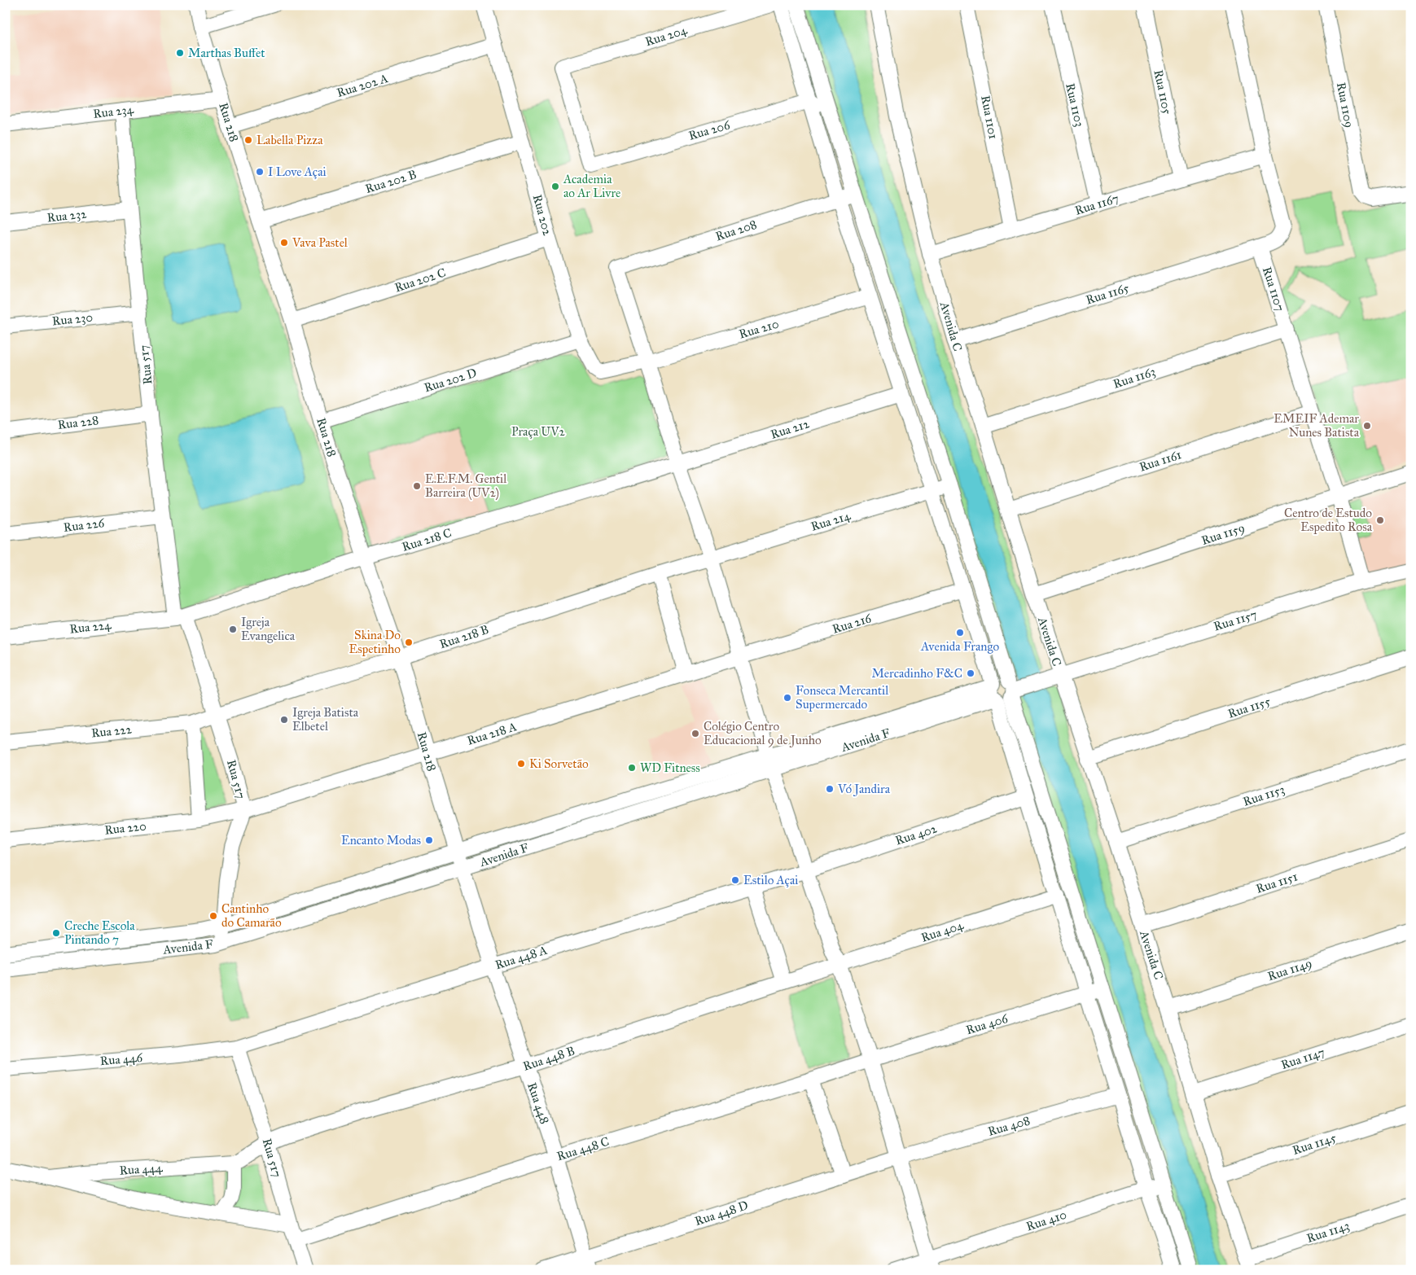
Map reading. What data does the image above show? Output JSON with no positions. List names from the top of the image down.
{
  "streets": {
    "street": [
      "Rua 204",
      "Rua 202 A",
      "Rua 1105",
      "Rua 1103",
      "Rua 1109",
      "Rua 234",
      "Rua 1101",
      "Rua 218",
      "Rua 206",
      "Rua 202 B",
      "Rua 1167",
      "Rua 202",
      "Rua 232",
      "Rua 208",
      "Rua 202 C",
      "Rua 1107",
      "Rua 1165",
      "Rua 230",
      "Avenida C",
      "Rua 210",
      "Rua 517",
      "Rua 1163",
      "Rua 202 D",
      "Rua 228",
      "Rua 212",
      "Rua 1161",
      "Rua 214",
      "Rua 226",
      "Rua 1159",
      "Rua 218 C",
      "Rua 1157",
      "Rua 216",
      "Rua 224",
      "Rua 218 B",
      "Rua 1155",
      "Rua 222",
      "Rua 218 A",
      "Avenida F",
      "Rua 1153",
      "Rua 220",
      "Rua 402",
      "Rua 1151",
      "Rua 404",
      "Rua 448 A",
      "Rua 1149",
      "Rua 406",
      "Rua 448 B",
      "Rua 1147",
      "Rua 446",
      "Rua 448",
      "Rua 408",
      "Rua 1145",
      "Rua 448 C",
      "Rua 444",
      "Rua 448 D",
      "Rua 410",
      "Rua 1143"
    ]
  },
  "crossings": [
    ["Rua 204", "Rua 206"],
    ["Rua 202 A", "Rua 218"],
    ["Rua 202 A", "Rua 202"],
    ["Rua 1105", "Rua 1167"],
    ["Rua 1103", "Rua 1167"],
    ["Rua 234", "Rua 218"],
    ["Rua 234", "Rua 517"],
    ["Rua 1101", "Rua 1167"],
    ["Rua 218", "Rua 202 B"],
    ["Rua 218", "Rua 202 C"],
    ["Rua 218", "Rua 202 D"],
    ["Rua 218", "Rua 218 C"],
    ["Rua 218", "Rua 218 B"],
    ["Rua 218", "Rua 218 A"],
    ["Rua 218", "Avenida F"],
    ["Rua 218", "Rua 448"],
    ["Rua 202 B", "Rua 202"],
    ["Rua 1167", "Avenida C"],
    ["Rua 202", "Rua 208"],
    ["Rua 202", "Rua 202 C"],
    ["Rua 202", "Rua 210"],
    ["Rua 202", "Rua 202 D"],
    ["Rua 232", "Rua 517"],
    ["Rua 208", "Rua 210"],
    ["Rua 1107", "Rua 1165"],
    ["Rua 1107", "Rua 1163"],
    ["Rua 1107", "Rua 1161"],
    ["Rua 1107", "Rua 1159"],
    ["Rua 1107", "Rua 1157"],
    ["Rua 1165", "Avenida C"],
    ["Rua 230", "Rua 517"],
    ["Avenida C", "Rua 1163"],
    ["Avenida C", "Rua 1161"],
    ["Avenida C", "Rua 1159"],
    ["Avenida C", "Rua 1157"],
    ["Avenida C", "Rua 1155"],
    ["Avenida C", "Rua 1153"],
    ["Avenida C", "Rua 1151"],
    ["Avenida C", "Rua 1149"],
    ["Avenida C", "Rua 1147"],
    ["Avenida C", "Rua 1145"],
    ["Avenida C", "Rua 1143"],
    ["Rua 517", "Rua 228"],
    ["Rua 517", "Rua 226"],
    ["Rua 517", "Rua 218 C"],
    ["Rua 517", "Rua 224"],
    ["Rua 517", "Rua 218 B"],
    ["Rua 517", "Rua 222"],
    ["Rua 517", "Rua 218 A"],
    ["Rua 517", "Avenida F"],
    ["Rua 517", "Rua 220"],
    ["Rua 517", "Rua 448 A"],
    ["Rua 517", "Rua 448 B"],
    ["Rua 517", "Rua 446"],
    ["Rua 517", "Rua 448 C"],
    ["Rua 517", "Rua 444"],
    ["Rua 212", "Rua 218 C"],
    ["Rua 214", "Rua 218 B"],
    ["Rua 218 C", "Rua 224"],
    ["Rua 216", "Rua 218 A"],
    ["Rua 218 B", "Rua 222"],
    ["Rua 218 A", "Rua 220"],
    ["Avenida F", "Rua 448"],
    ["Rua 402", "Rua 448 A"],
    ["Rua 404", "Rua 448 B"],
    ["Rua 448 A", "Rua 446"],
    ["Rua 448 A", "Rua 448"],
    ["Rua 406", "Rua 448 C"],
    ["Rua 448 B", "Rua 448"],
    ["Rua 448 B", "Rua 444"],
    ["Rua 448", "Rua 448 C"],
    ["Rua 448", "Rua 448 D"],
    ["Rua 408", "Rua 448 D"]
  ],
  "parks": ["Praça UV2"],
  "places": [
    "Marthas Buffet",
    "Labella Pizza",
    "I Love Açai",
    "Academia ao Ar Livre",
    "Vava Pastel",
    "EMEIF Ademar Nunes Batista",
    "E.E.F.M. Gentil Barreira (UV2)",
    "Centro de Estudo Espedito Rosa",
    "Igreja Evangelica",
    "Avenida Frango",
    "Skina Do Espetinho",
    "Mercadinho F&C",
    "Fonseca Mercantil Supermercado",
    "Igreja Batista Elbetel",
    "Colégio Centro Educacional 9 de Junho",
    "Ki Sorvetão",
    "WD Fitness",
    "Vó Jandira",
    "Encanto Modas",
    "Estilo Açai",
    "Cantinho do Camarão",
    "Creche Escola Pintando 7"
  ]
}
